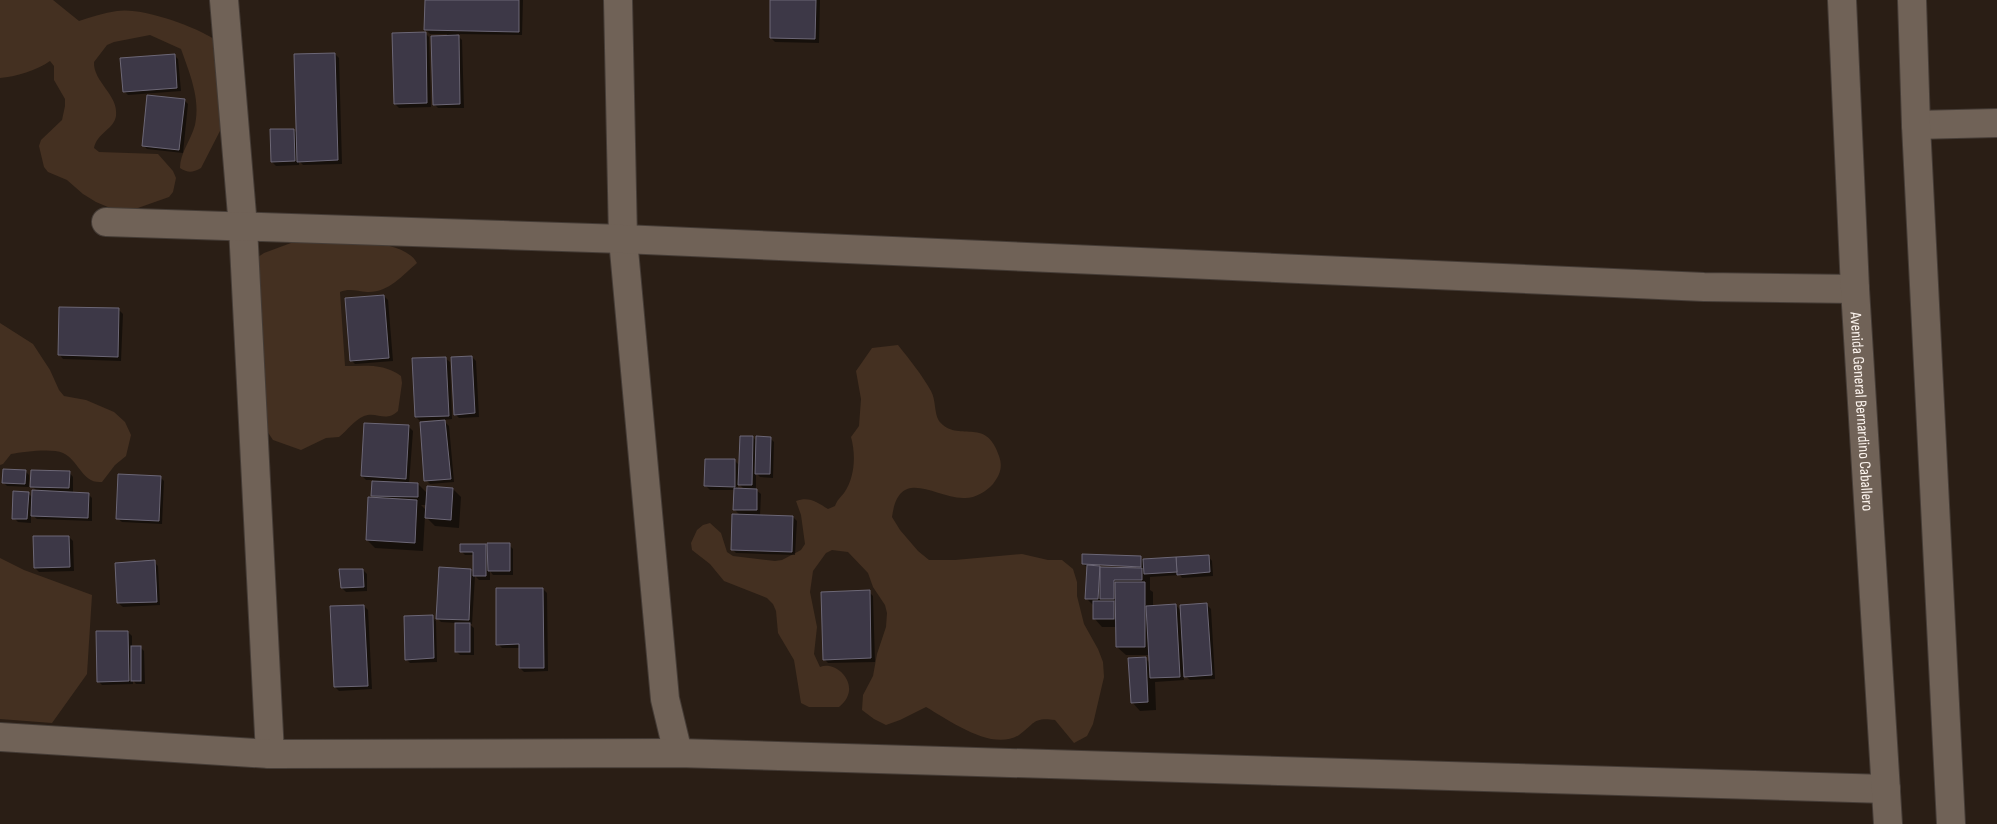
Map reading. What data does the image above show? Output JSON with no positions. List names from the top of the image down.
{
  "streets": {
    "street": ["Avenida General Bernardino Caballero"]
  }
}
